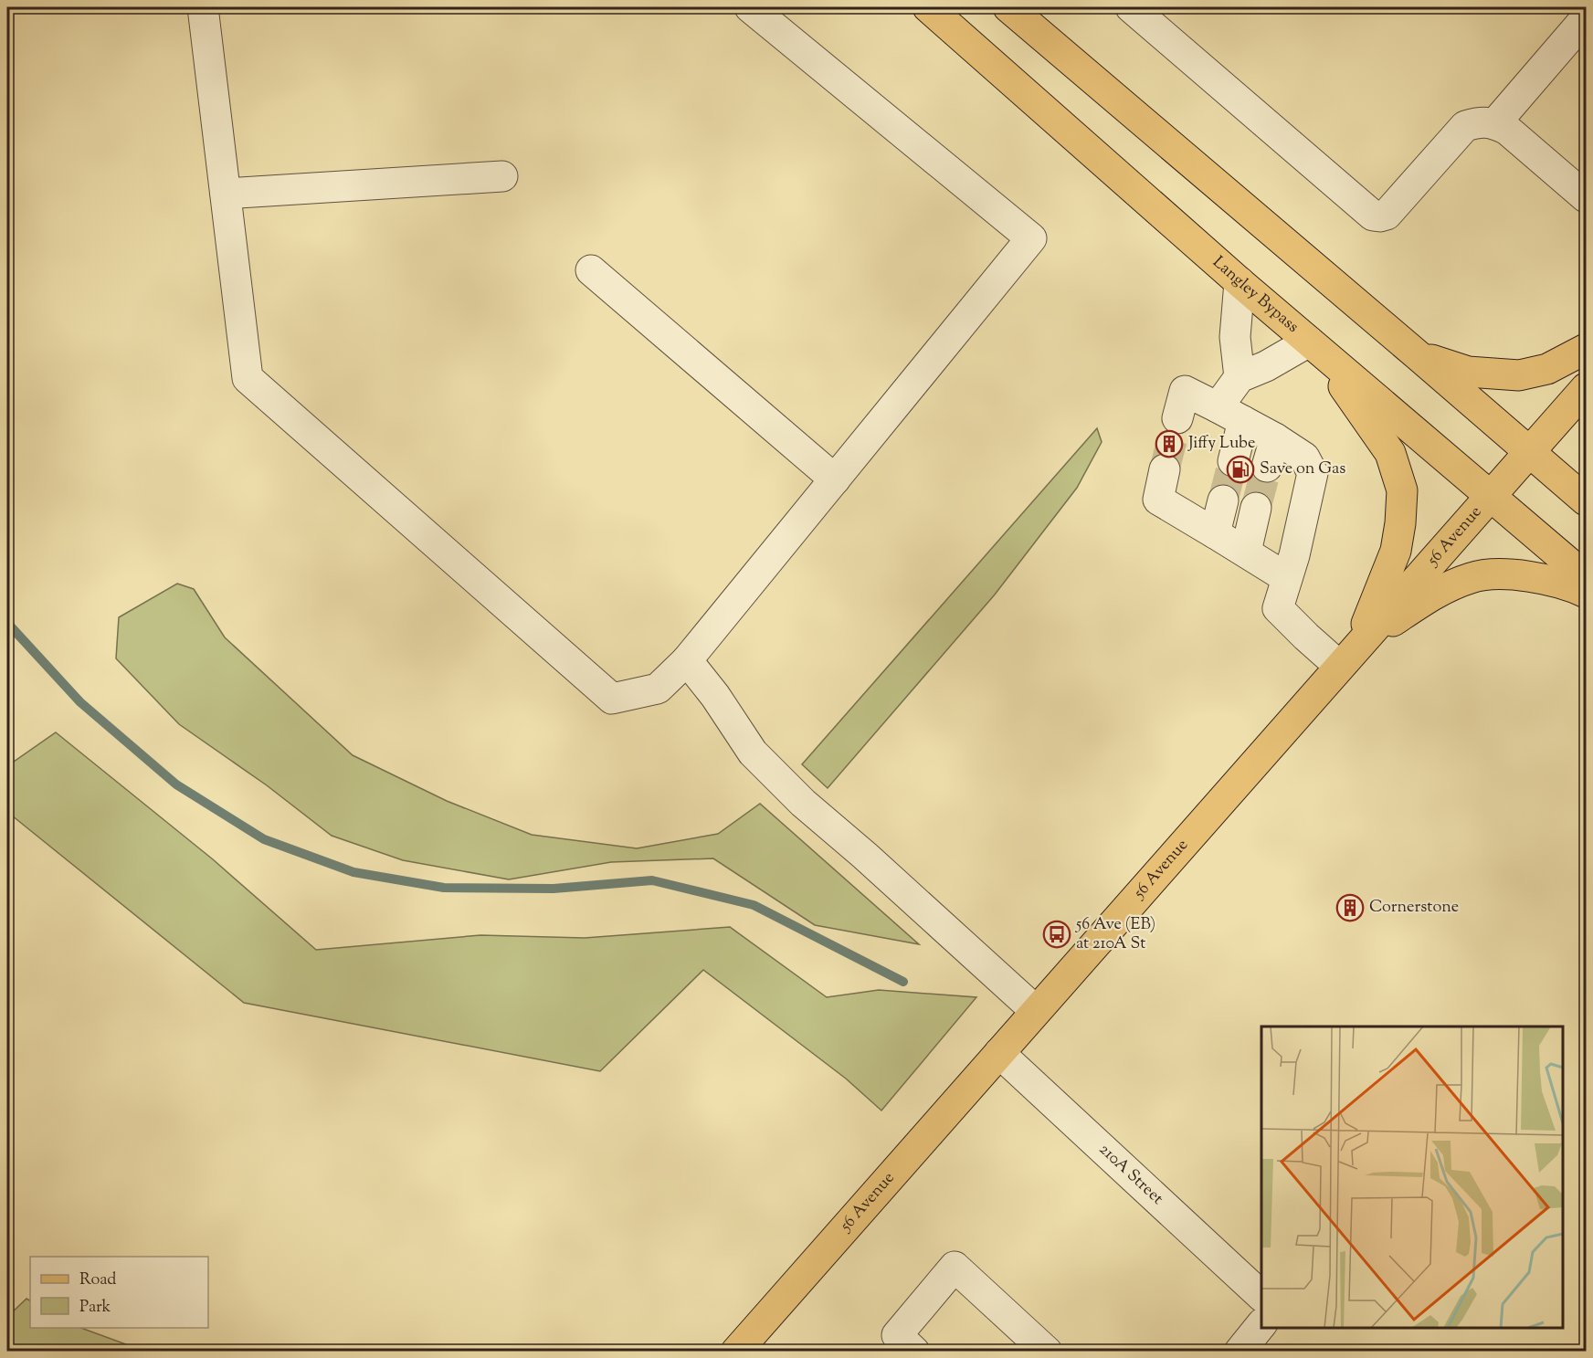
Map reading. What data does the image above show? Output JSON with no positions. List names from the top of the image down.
{
  "streets": {
    "main road": ["Langley Bypass", "56 Avenue"],
    "street": ["210A Street"]
  },
  "crossings": [
    ["Langley Bypass", "56 Avenue"],
    ["56 Avenue", "210A Street"]
  ],
  "places": {
    "building": ["Jiffy Lube", "Cornerstone"],
    "fuel station": ["Save on Gas"],
    "bus stop": ["56 Ave (EB) at 210A St"]
  },
  "legend": ["Road", "Park"]
}
